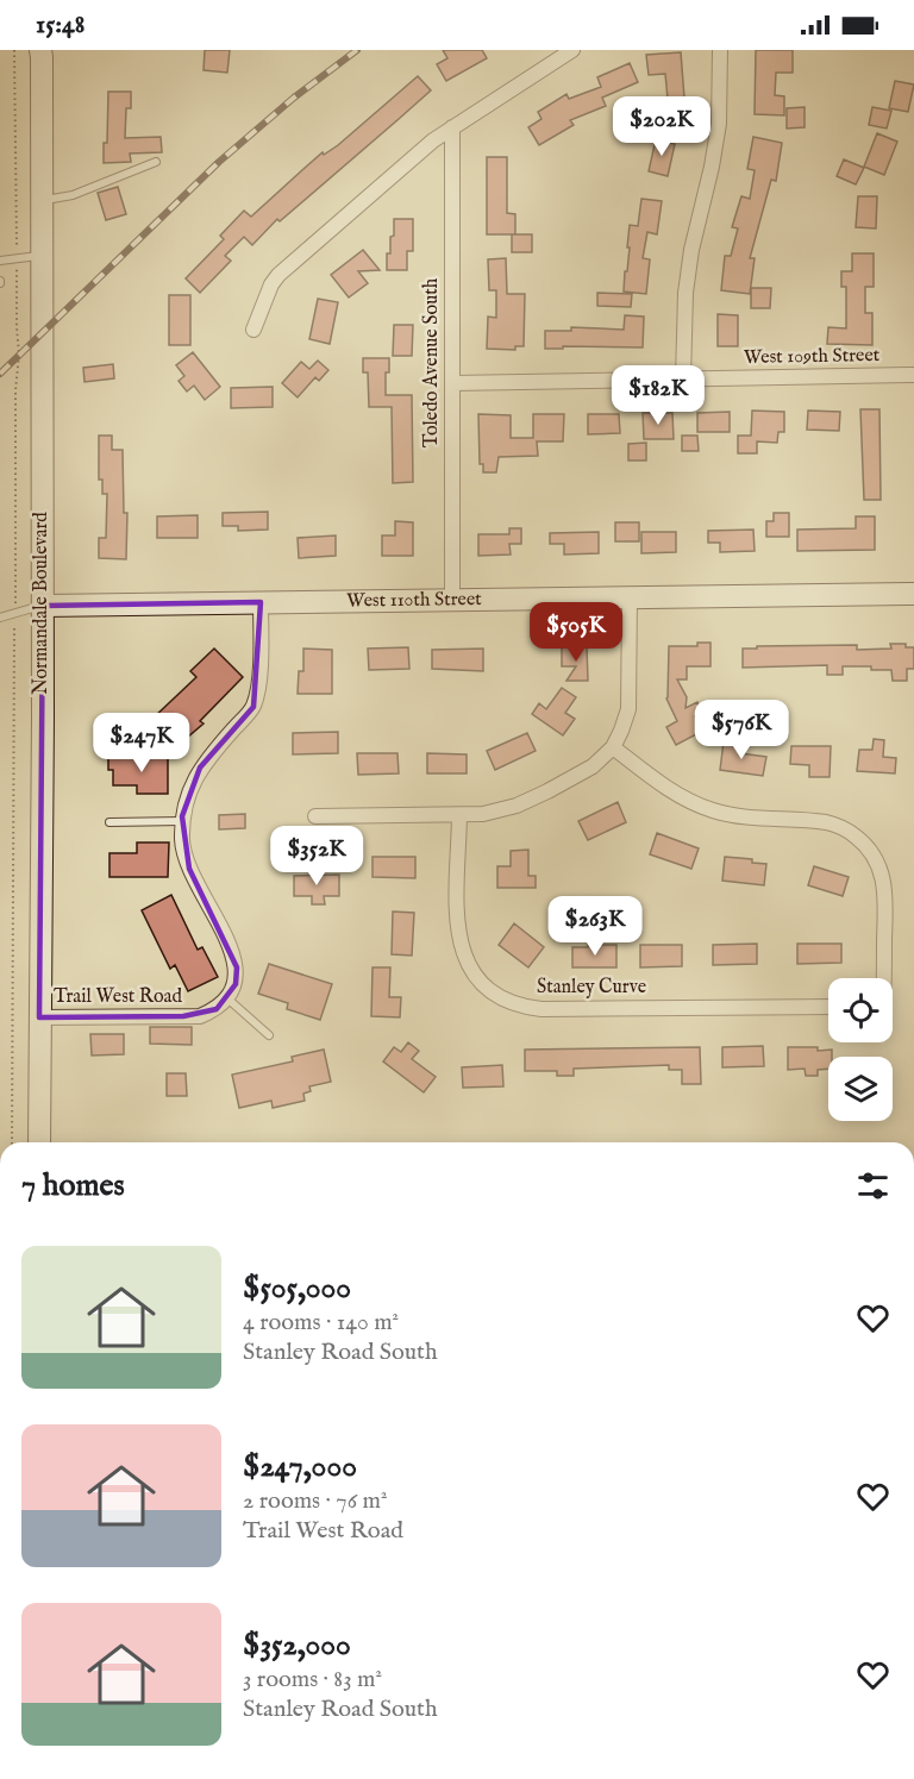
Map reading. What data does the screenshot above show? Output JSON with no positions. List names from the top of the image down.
{
  "streets": {
    "street": [
      "West 109th Street",
      "Toledo Avenue South",
      "West 110th Street",
      "Normandale Boulevard",
      "Stanley Curve",
      "Trail West Road"
    ]
  },
  "crossings": [
    ["West 109th Street", "Toledo Avenue South"],
    ["Toledo Avenue South", "West 110th Street"],
    ["West 110th Street", "Normandale Boulevard"],
    ["Normandale Boulevard", "Trail West Road"]
  ],
  "page": {
    "status": "15:48",
    "price": [
      "$202K",
      "$182K",
      "$505K",
      "$576K",
      "$247K",
      "$352K",
      "$263K"
    ],
    "heading": "7 homes",
    "list": [
      {
        "name": "$505,000",
        "note": "4 rooms · 140 m² · Stanley Road South"
      },
      {
        "name": "$247,000",
        "note": "2 rooms · 76 m² · Trail West Road"
      },
      {
        "name": "$352,000",
        "note": "3 rooms · 83 m² · Stanley Road South"
      }
    ]
  }
}
